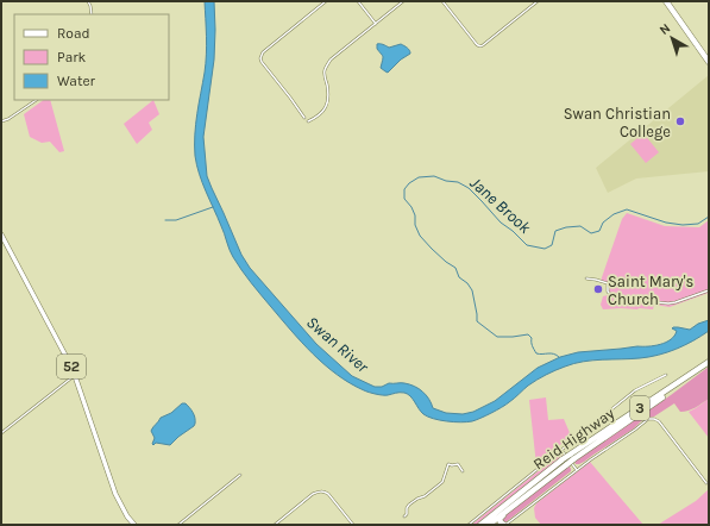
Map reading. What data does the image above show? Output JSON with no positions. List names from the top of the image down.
{
  "streets": {
    "highway": ["3", "Reid Highway"],
    "main road": ["52"]
  },
  "water": ["Jane Brook", "Swan River"],
  "places": ["Swan Christian College", "Saint Mary's Church"],
  "legend": ["Road", "Park", "Water"],
  "north": "top left"
}
